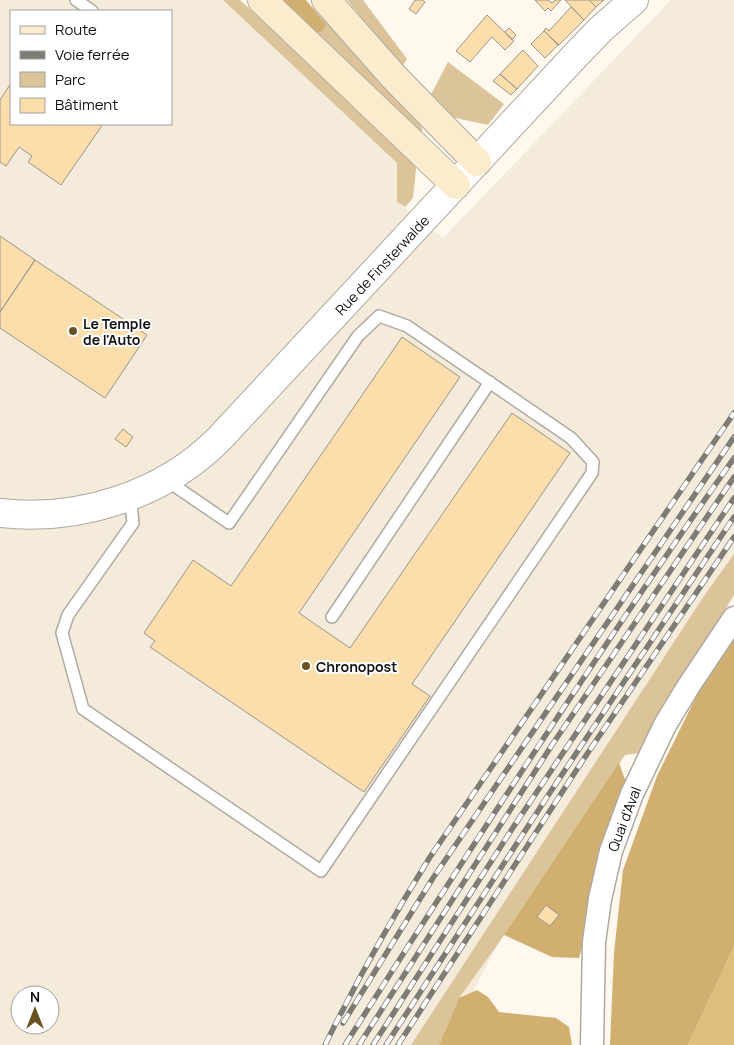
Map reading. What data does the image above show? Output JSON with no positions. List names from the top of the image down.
{
  "streets": {
    "street": ["Rue de Finsterwalde", "Quai d'Aval"]
  },
  "places": ["Le Temple de l'Auto", "Chronopost"],
  "legend": [
    "Route",
    "Voie ferrée",
    "Parc",
    "Bâtiment"
  ],
  "north": "top"
}
